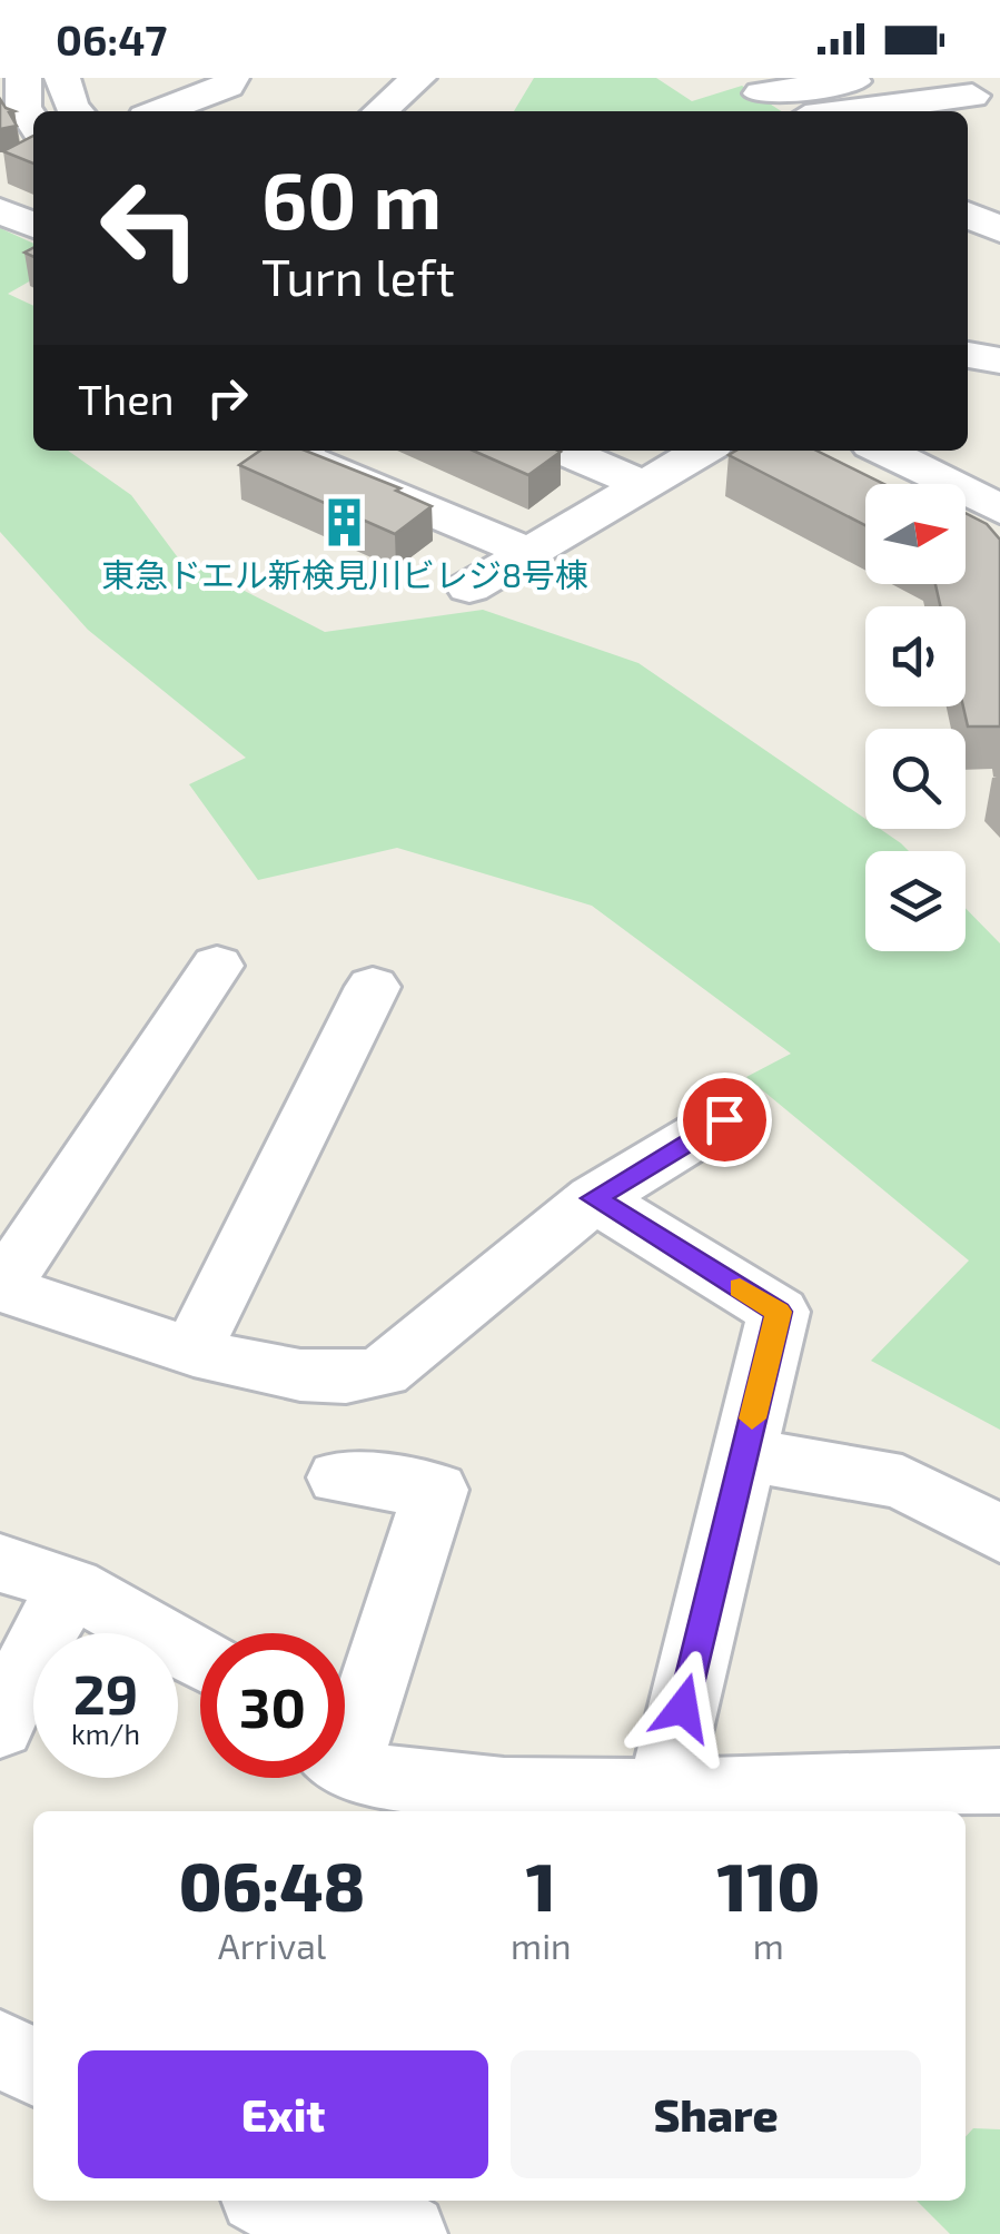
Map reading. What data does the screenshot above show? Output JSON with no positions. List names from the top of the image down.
{
  "places": {
    "building": ["東急ドエル新検見川ビレジ8号棟"]
  },
  "north": "right",
  "page": {
    "status": "06:47",
    "turn": ["60 m", "Turn left"],
    "then": "Then",
    "speed": "29 km/h",
    "limit": "30",
    "eta": [
      "06:48",
      "Arrival",
      "1",
      "min",
      "110",
      "m"
    ],
    "buttons": ["Exit", "Share"]
  }
}
